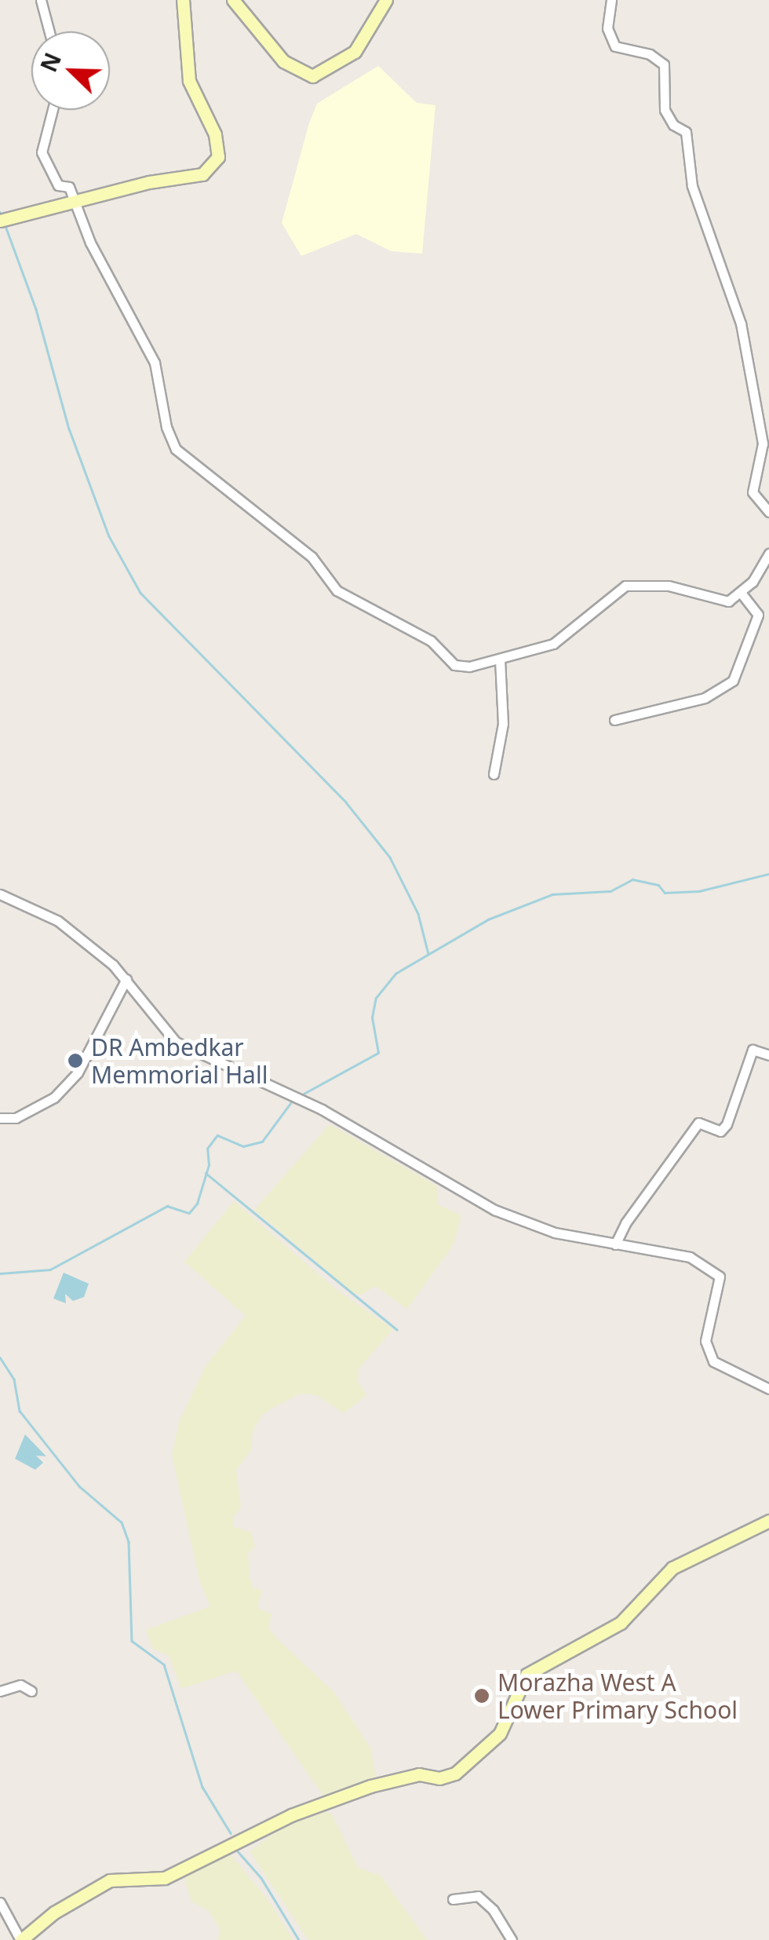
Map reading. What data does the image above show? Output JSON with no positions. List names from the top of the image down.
{
  "places": ["DR Ambedkar Memmorial Hall", "Morazha West A Lower Primary School"],
  "north": "top left"
}
